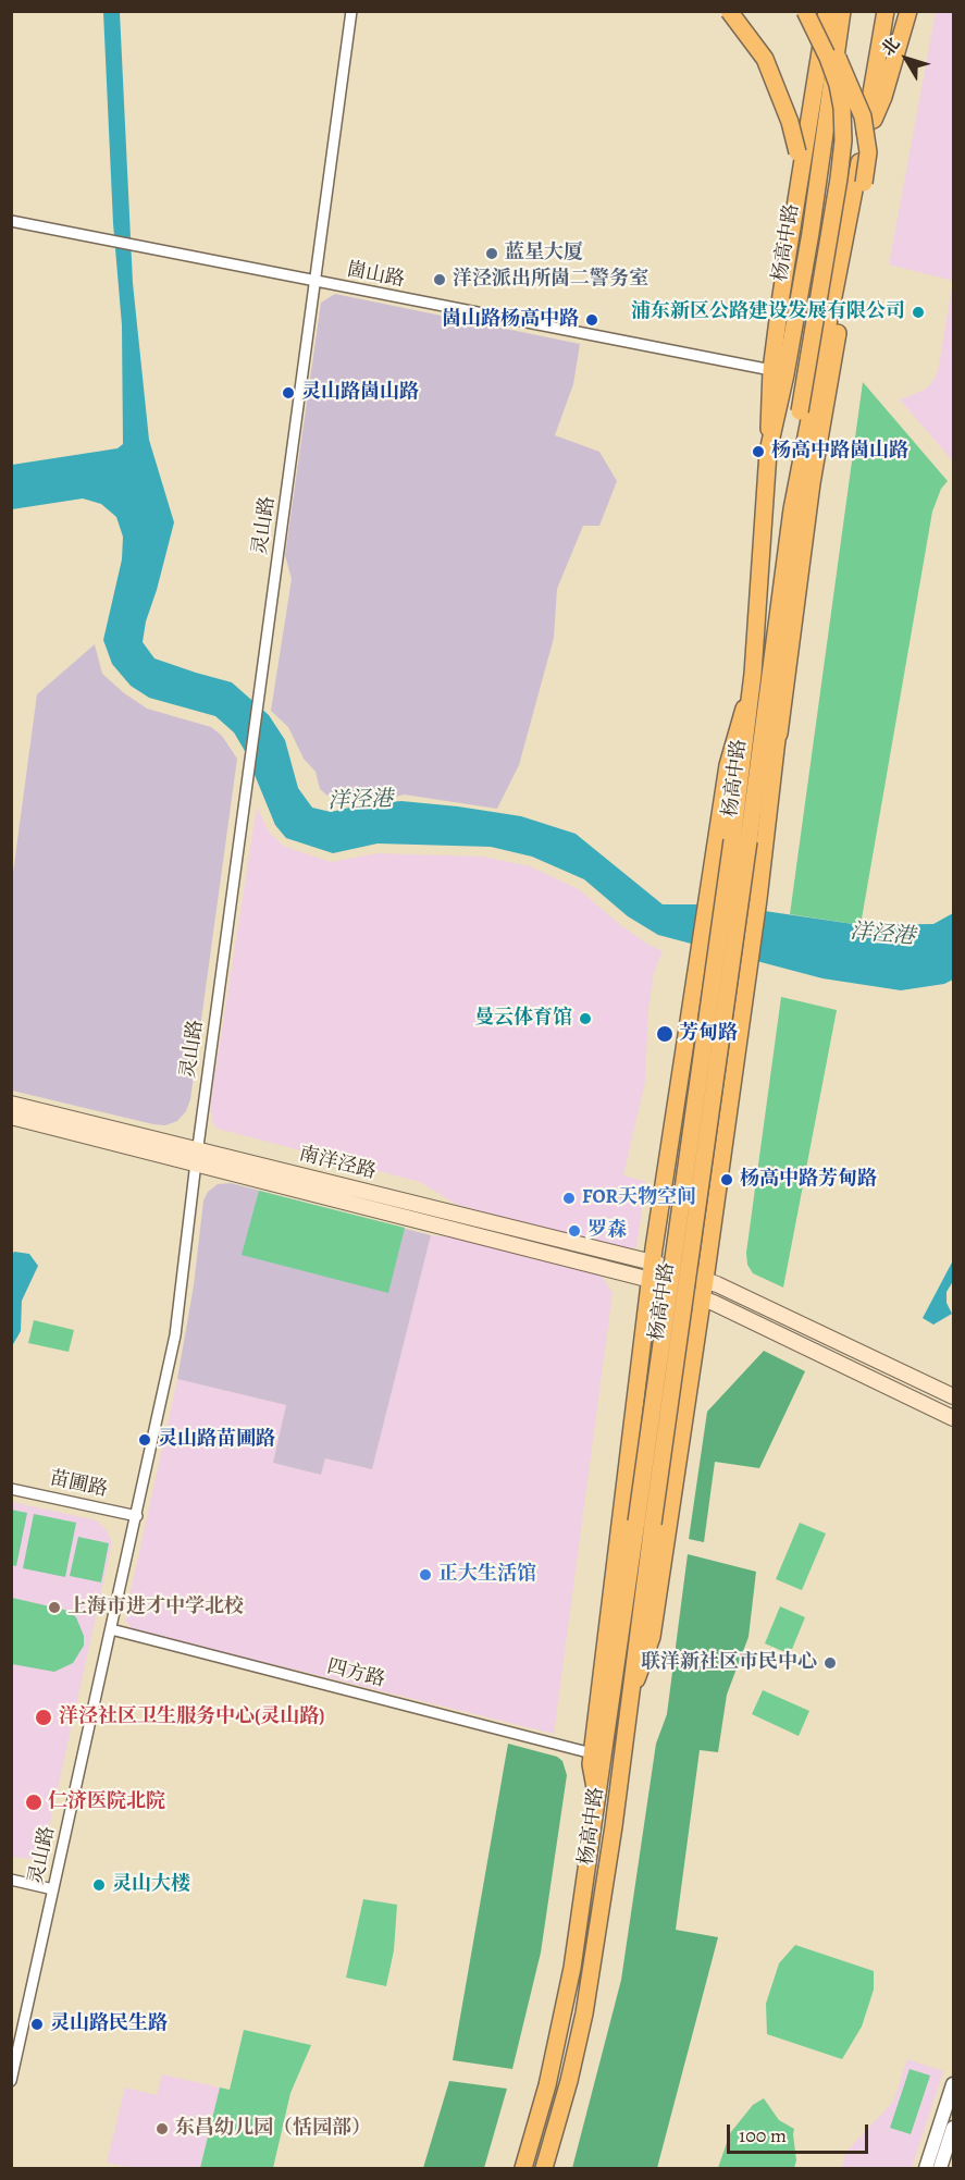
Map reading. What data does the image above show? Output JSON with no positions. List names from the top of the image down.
{
  "streets": {
    "main road": ["杨高中路", "南洋泾路"],
    "street": [
      "崮山路",
      "灵山路",
      "苗圃路",
      "四方路"
    ]
  },
  "crossings": [
    ["杨高中路", "南洋泾路"],
    ["杨高中路", "四方路"],
    ["崮山路", "灵山路"],
    ["灵山路", "南洋泾路"],
    ["灵山路", "苗圃路"],
    ["灵山路", "四方路"]
  ],
  "water": ["洋泾港"],
  "places": [
    "蓝星大厦",
    "洋泾派出所崮二警务室",
    "浦东新区公路建设发展有限公司",
    "崮山路杨高中路",
    "灵山路崮山路",
    "杨高中路崮山路",
    "曼云体育馆",
    "芳甸路",
    "杨高中路芳甸路",
    "FOR天物空间",
    "罗森",
    "灵山路苗圃路",
    "正大生活馆",
    "上海市进才中学北校",
    "联洋新社区市民中心",
    "洋泾社区卫生服务中心(灵山路)",
    "仁济医院北院",
    "灵山大楼",
    "灵山路民生路",
    "东昌幼儿园（恬园部）"
  ],
  "scale_bar": "100 m",
  "north": "top left"
}
